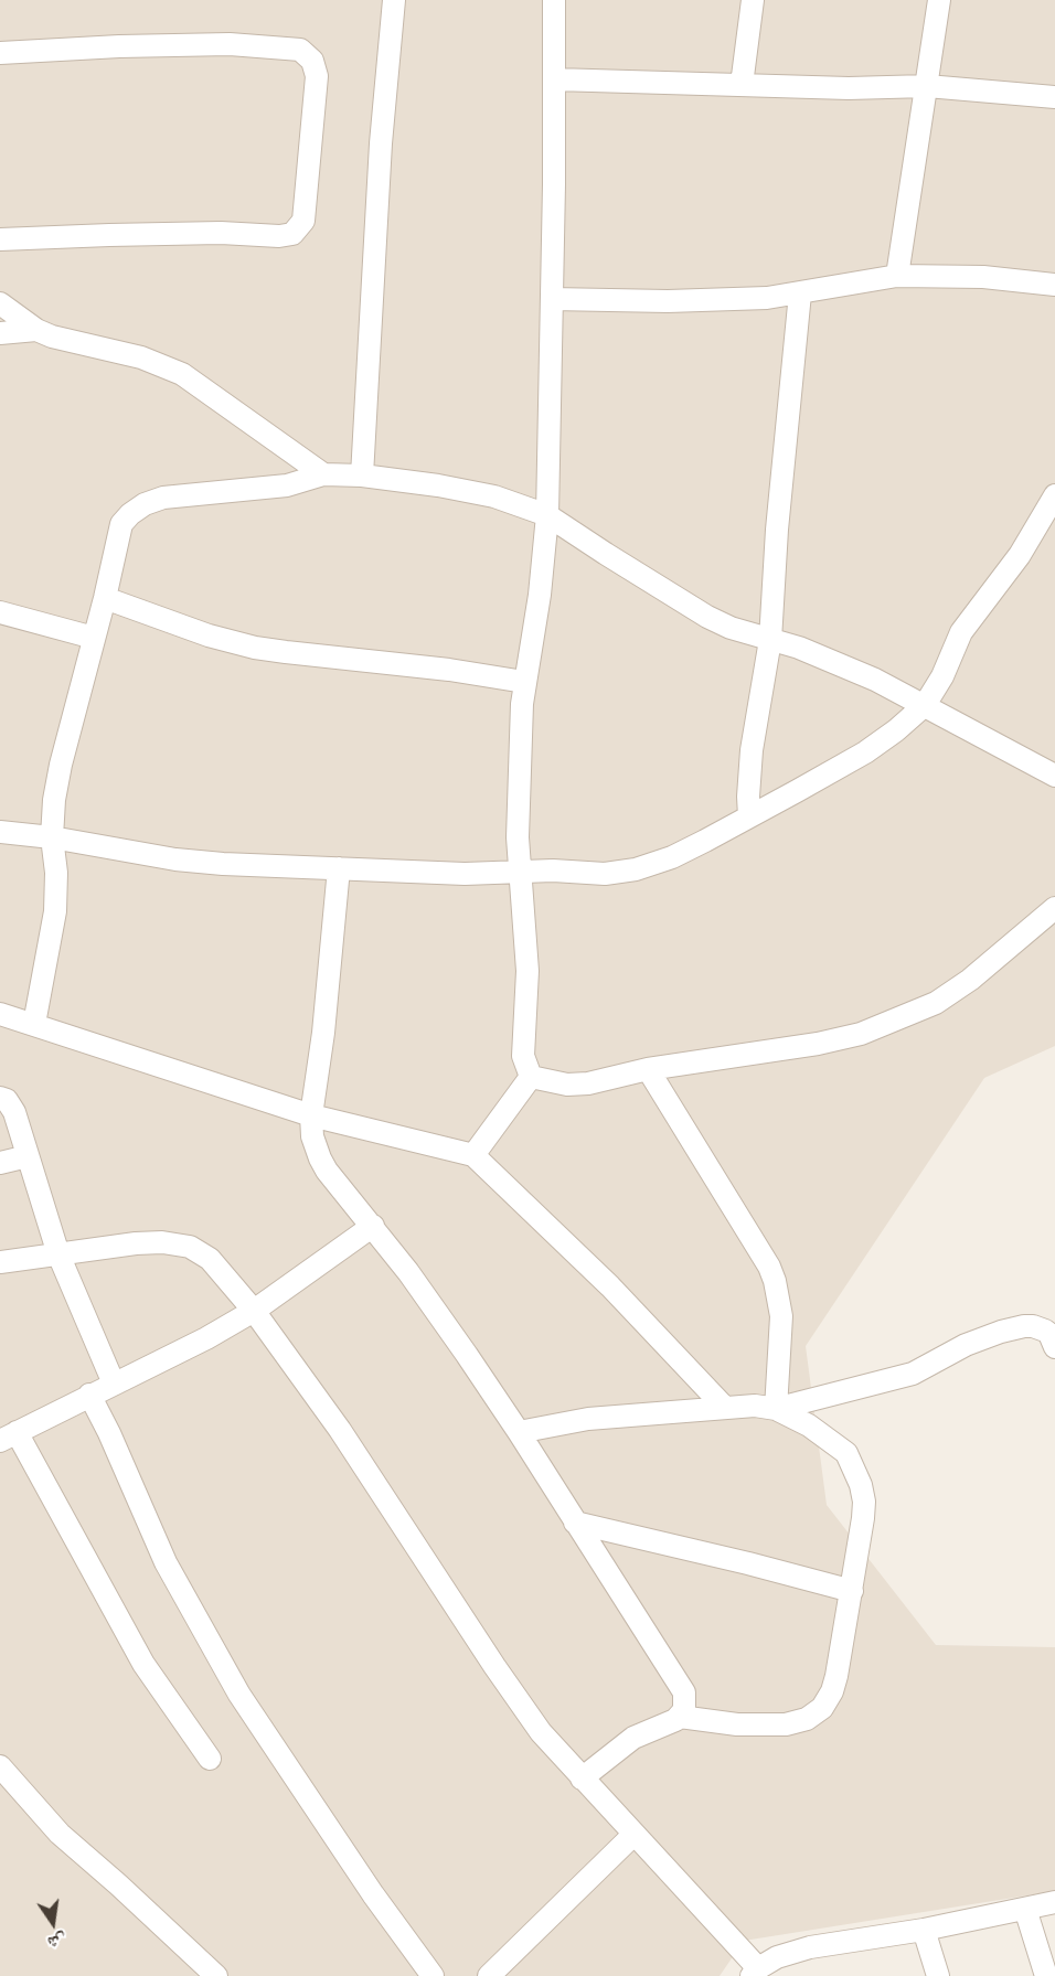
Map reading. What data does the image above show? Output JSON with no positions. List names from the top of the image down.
{
  "north": "bottom"
}
